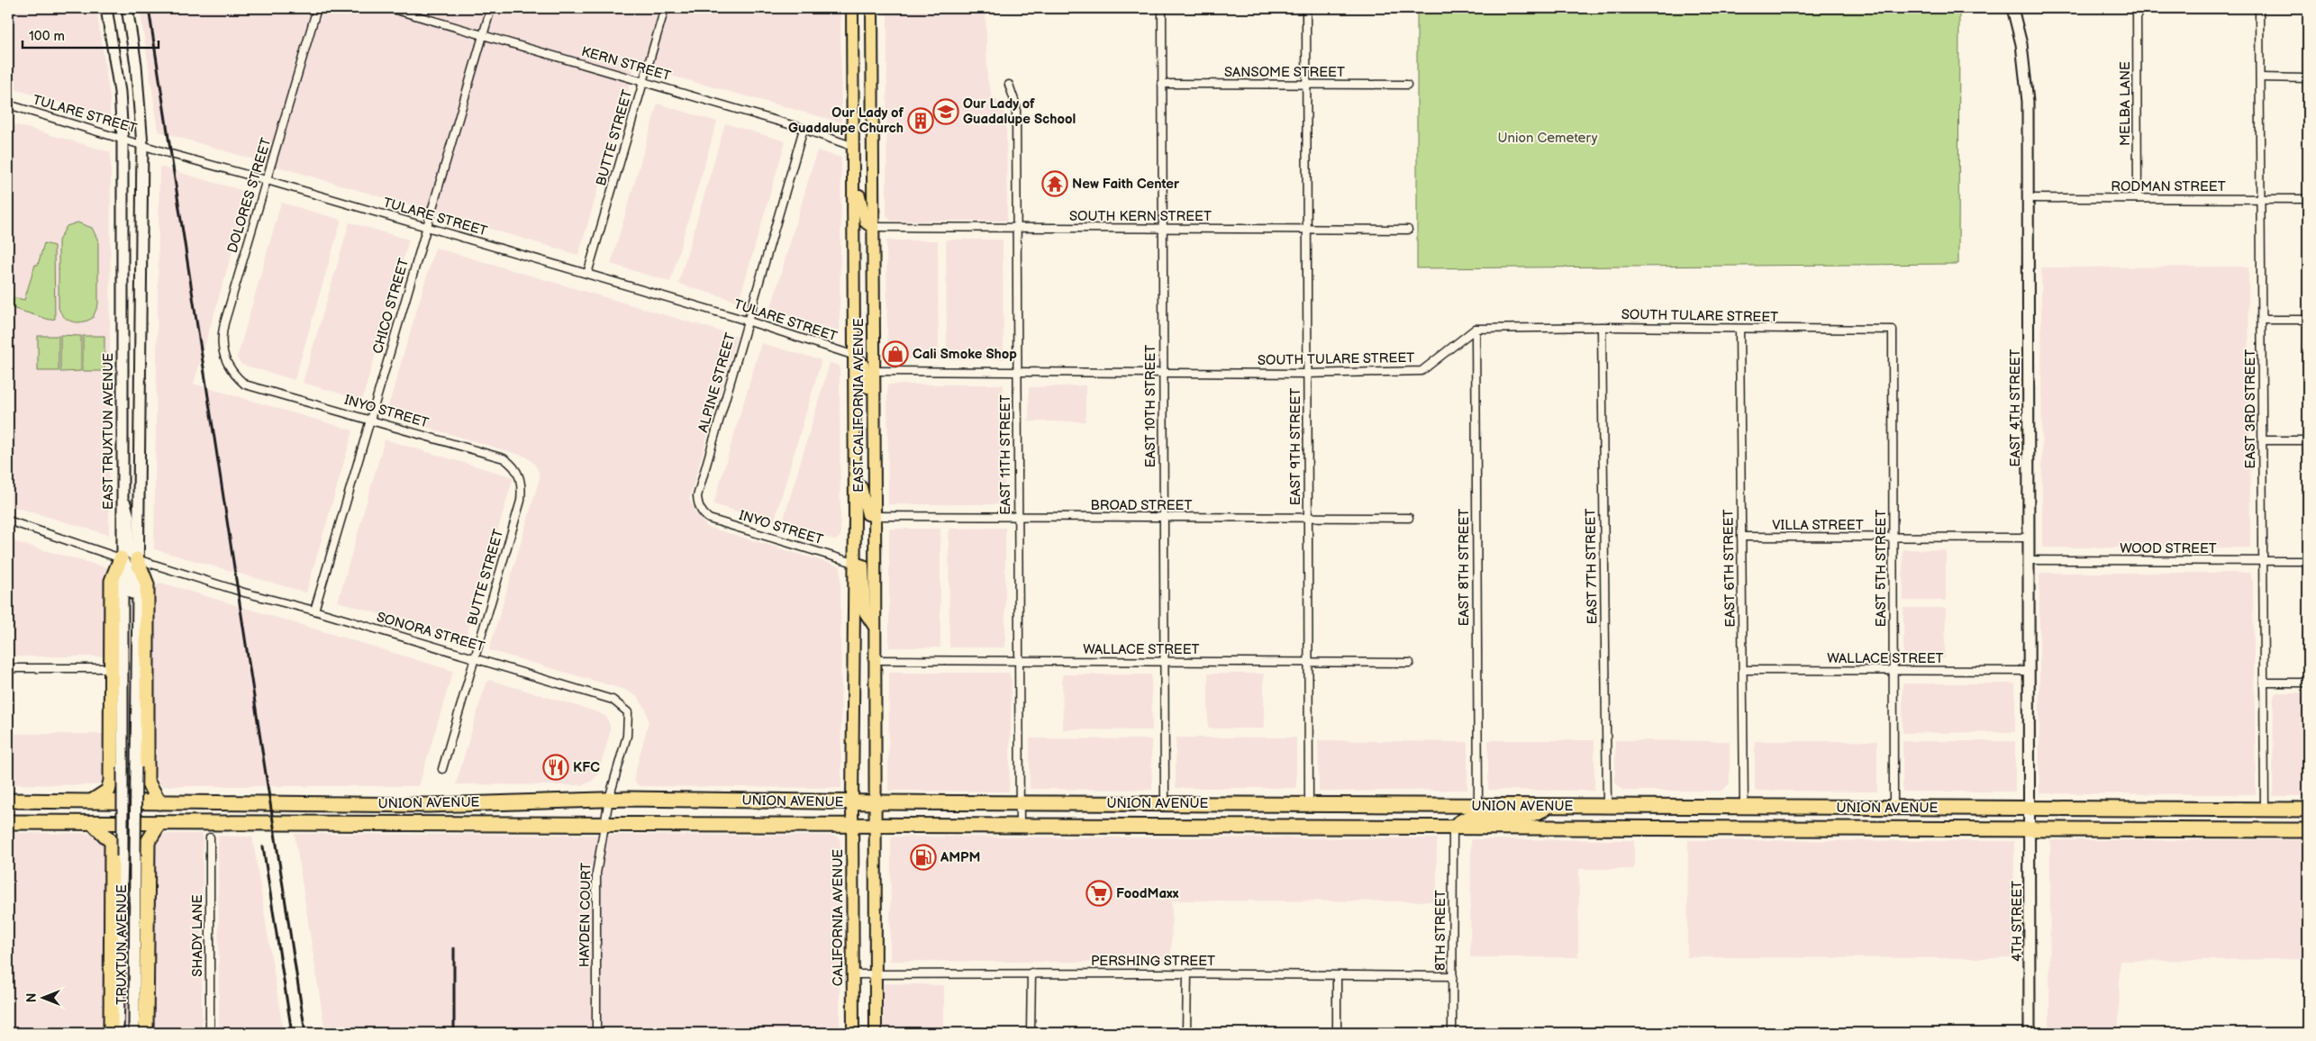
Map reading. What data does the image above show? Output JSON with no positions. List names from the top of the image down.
{
  "streets": {
    "highway": ["UNION AVENUE"],
    "main road": [
      "EAST CALIFORNIA AVENUE",
      "EAST 4TH STREET",
      "EAST TRUXTUN AVENUE",
      "CALIFORNIA AVENUE",
      "4TH STREET",
      "TRUXTUN AVENUE"
    ],
    "street": [
      "KERN STREET",
      "SANSOME STREET",
      "MELBA LANE",
      "TULARE STREET",
      "BUTTE STREET",
      "RODMAN STREET",
      "DOLORES STREET",
      "SOUTH KERN STREET",
      "CHICO STREET",
      "SOUTH TULARE STREET",
      "ALPINE STREET",
      "EAST 10TH STREET",
      "EAST 3RD STREET",
      "INYO STREET",
      "EAST 9TH STREET",
      "EAST 11TH STREET",
      "BROAD STREET",
      "VILLA STREET",
      "WOOD STREET",
      "EAST 7TH STREET",
      "EAST 8TH STREET",
      "EAST 6TH STREET",
      "EAST 5TH STREET",
      "SONORA STREET",
      "WALLACE STREET",
      "HAYDEN COURT",
      "8TH STREET",
      "SHADY LANE",
      "PERSHING STREET"
    ]
  },
  "crossings": [
    ["KERN STREET", "BUTTE STREET"],
    ["KERN STREET", "CHICO STREET"],
    ["KERN STREET", "ALPINE STREET"],
    ["KERN STREET", "EAST CALIFORNIA AVENUE"],
    ["SANSOME STREET", "EAST 10TH STREET"],
    ["SANSOME STREET", "EAST 9TH STREET"],
    ["MELBA LANE", "RODMAN STREET"],
    ["TULARE STREET", "BUTTE STREET"],
    ["TULARE STREET", "DOLORES STREET"],
    ["TULARE STREET", "CHICO STREET"],
    ["TULARE STREET", "ALPINE STREET"],
    ["TULARE STREET", "EAST CALIFORNIA AVENUE"],
    ["TULARE STREET", "EAST TRUXTUN AVENUE"],
    ["BUTTE STREET", "INYO STREET"],
    ["BUTTE STREET", "SONORA STREET"],
    ["RODMAN STREET", "EAST 4TH STREET"],
    ["RODMAN STREET", "EAST 3RD STREET"],
    ["DOLORES STREET", "INYO STREET"],
    ["SOUTH KERN STREET", "EAST CALIFORNIA AVENUE"],
    ["SOUTH KERN STREET", "EAST 10TH STREET"],
    ["SOUTH KERN STREET", "EAST 9TH STREET"],
    ["SOUTH KERN STREET", "EAST 11TH STREET"],
    ["CHICO STREET", "INYO STREET"],
    ["CHICO STREET", "SONORA STREET"],
    ["SOUTH TULARE STREET", "EAST CALIFORNIA AVENUE"],
    ["SOUTH TULARE STREET", "EAST 10TH STREET"],
    ["SOUTH TULARE STREET", "EAST 9TH STREET"],
    ["SOUTH TULARE STREET", "EAST 11TH STREET"],
    ["SOUTH TULARE STREET", "EAST 7TH STREET"],
    ["SOUTH TULARE STREET", "EAST 8TH STREET"],
    ["SOUTH TULARE STREET", "EAST 6TH STREET"],
    ["SOUTH TULARE STREET", "EAST 5TH STREET"],
    ["ALPINE STREET", "INYO STREET"],
    ["EAST CALIFORNIA AVENUE", "INYO STREET"],
    ["EAST CALIFORNIA AVENUE", "BROAD STREET"],
    ["EAST CALIFORNIA AVENUE", "WALLACE STREET"],
    ["EAST CALIFORNIA AVENUE", "UNION AVENUE"],
    ["EAST CALIFORNIA AVENUE", "CALIFORNIA AVENUE"],
    ["EAST 10TH STREET", "BROAD STREET"],
    ["EAST 10TH STREET", "WALLACE STREET"],
    ["EAST 10TH STREET", "UNION AVENUE"],
    ["EAST 4TH STREET", "VILLA STREET"],
    ["EAST 4TH STREET", "WOOD STREET"],
    ["EAST 4TH STREET", "WALLACE STREET"],
    ["EAST 4TH STREET", "UNION AVENUE"],
    ["EAST 4TH STREET", "4TH STREET"],
    ["EAST 3RD STREET", "WOOD STREET"],
    ["EAST 3RD STREET", "UNION AVENUE"],
    ["EAST TRUXTUN AVENUE", "TRUXTUN AVENUE"],
    ["EAST 9TH STREET", "BROAD STREET"],
    ["EAST 9TH STREET", "WALLACE STREET"],
    ["EAST 9TH STREET", "UNION AVENUE"],
    ["EAST 11TH STREET", "BROAD STREET"],
    ["EAST 11TH STREET", "WALLACE STREET"],
    ["EAST 11TH STREET", "UNION AVENUE"],
    ["VILLA STREET", "EAST 6TH STREET"],
    ["VILLA STREET", "EAST 5TH STREET"],
    ["EAST 7TH STREET", "UNION AVENUE"],
    ["EAST 8TH STREET", "UNION AVENUE"],
    ["EAST 6TH STREET", "WALLACE STREET"],
    ["EAST 6TH STREET", "UNION AVENUE"],
    ["EAST 5TH STREET", "WALLACE STREET"],
    ["EAST 5TH STREET", "UNION AVENUE"],
    ["SONORA STREET", "UNION AVENUE"],
    ["SONORA STREET", "HAYDEN COURT"],
    ["UNION AVENUE", "HAYDEN COURT"],
    ["UNION AVENUE", "CALIFORNIA AVENUE"],
    ["UNION AVENUE", "4TH STREET"],
    ["UNION AVENUE", "8TH STREET"],
    ["CALIFORNIA AVENUE", "PERSHING STREET"],
    ["8TH STREET", "PERSHING STREET"]
  ],
  "parks": ["Union Cemetery"],
  "places": {
    "school or university": ["Our Lady of Guadalupe School"],
    "building": ["Our Lady of Guadalupe Church"],
    "temple": ["New Faith Center"],
    "shop": ["Cali Smoke Shop"],
    "restaurant": ["KFC"],
    "fuel station": ["AMPM"],
    "supermarket": ["FoodMaxx"]
  },
  "scale_bar": "100 m",
  "north": "left"
}
